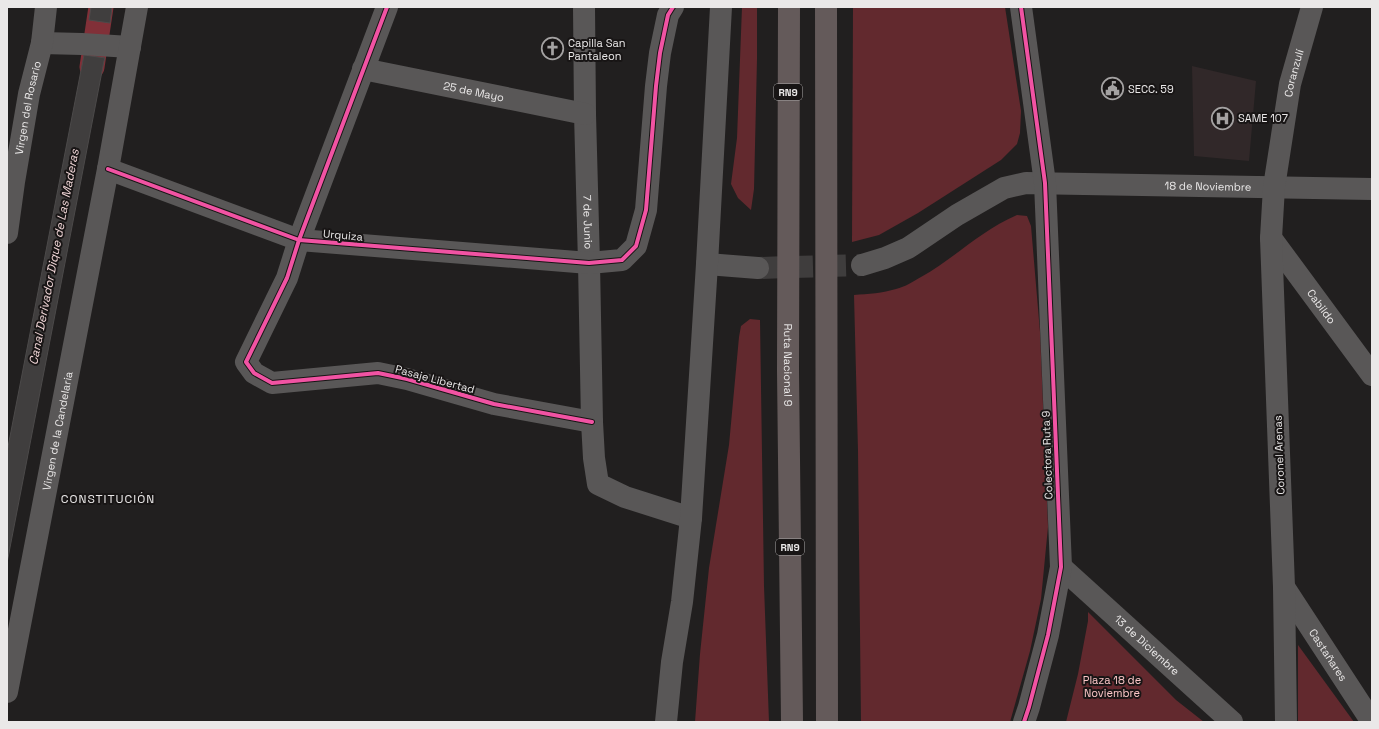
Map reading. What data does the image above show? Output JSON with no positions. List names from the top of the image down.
{
  "streets": {
    "highway": ["RN9", "Ruta Nacional 9"],
    "street": [
      "Coranzulí",
      "25 de Mayo",
      "Virgen del Rosario",
      "18 de Noviembre",
      "7 de Junio",
      "Urquiza",
      "Cabildo",
      "Pasaje Libertad",
      "Virgen de la Candelaria",
      "Colectora Ruta 9",
      "Coronel Arenas",
      "13 de Diciembre",
      "Castañares"
    ]
  },
  "crossings": [
    ["Coranzulí", "18 de Noviembre"],
    ["Coranzulí", "Coronel Arenas"],
    ["25 de Mayo", "7 de Junio"],
    ["18 de Noviembre", "Colectora Ruta 9"],
    ["18 de Noviembre", "Coronel Arenas"],
    ["7 de Junio", "Urquiza"],
    ["7 de Junio", "Pasaje Libertad"],
    ["Urquiza", "Pasaje Libertad"],
    ["Urquiza", "Virgen de la Candelaria"],
    ["Cabildo", "Coronel Arenas"],
    ["Colectora Ruta 9", "13 de Diciembre"],
    ["Coronel Arenas", "Castañares"]
  ],
  "districts": ["CONSTITUCIÓN"],
  "water": ["Canal Derivador Dique de Las Maderas"],
  "parks": ["Plaza 18 de Noviembre"],
  "places": {
    "church": ["Capilla San Pantaleon"],
    "public building": ["SECC. 59"],
    "hospital": ["SAME 107"]
  }
}
